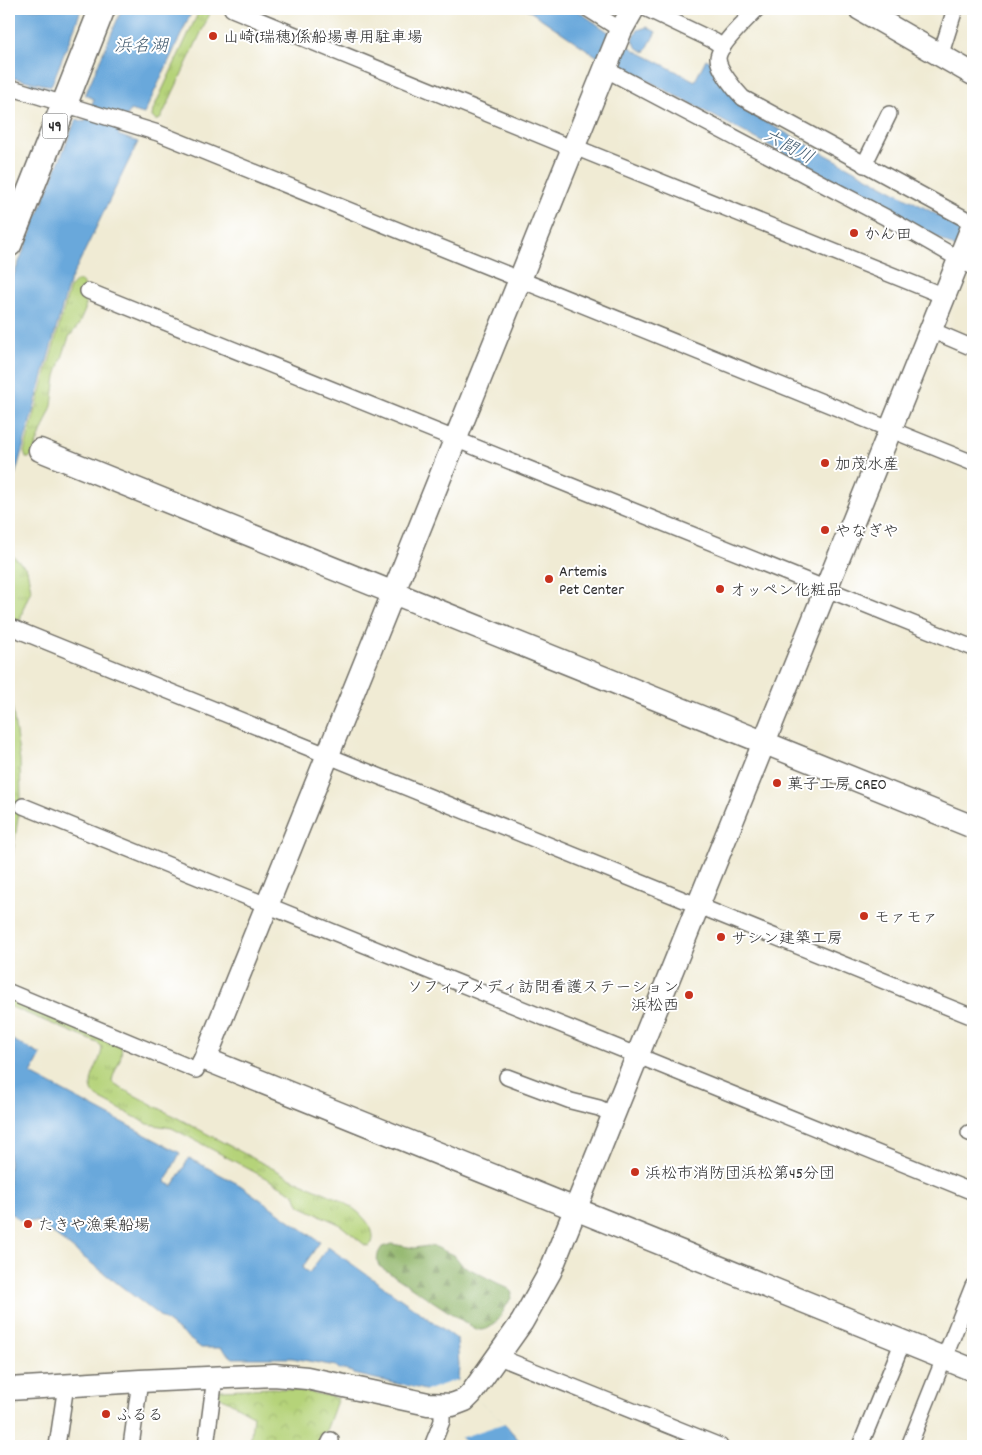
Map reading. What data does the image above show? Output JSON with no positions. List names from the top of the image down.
{
  "streets": {
    "main road": ["49"]
  },
  "water": ["浜名湖", "六間川"],
  "places": [
    "山崎(瑞穂)係船場専用駐車場",
    "かん田",
    "加茂水産",
    "やなぎや",
    "Artemis Pet Center",
    "オッペン化粧品",
    "菓子工房 CREO",
    "モァモァ",
    "サシン建築工房",
    "ソフィアメディ訪問看護ステーション 浜松西",
    "浜松市消防団浜松第45分団",
    "たきや漁乗船場",
    "ふるる"
  ]
}
